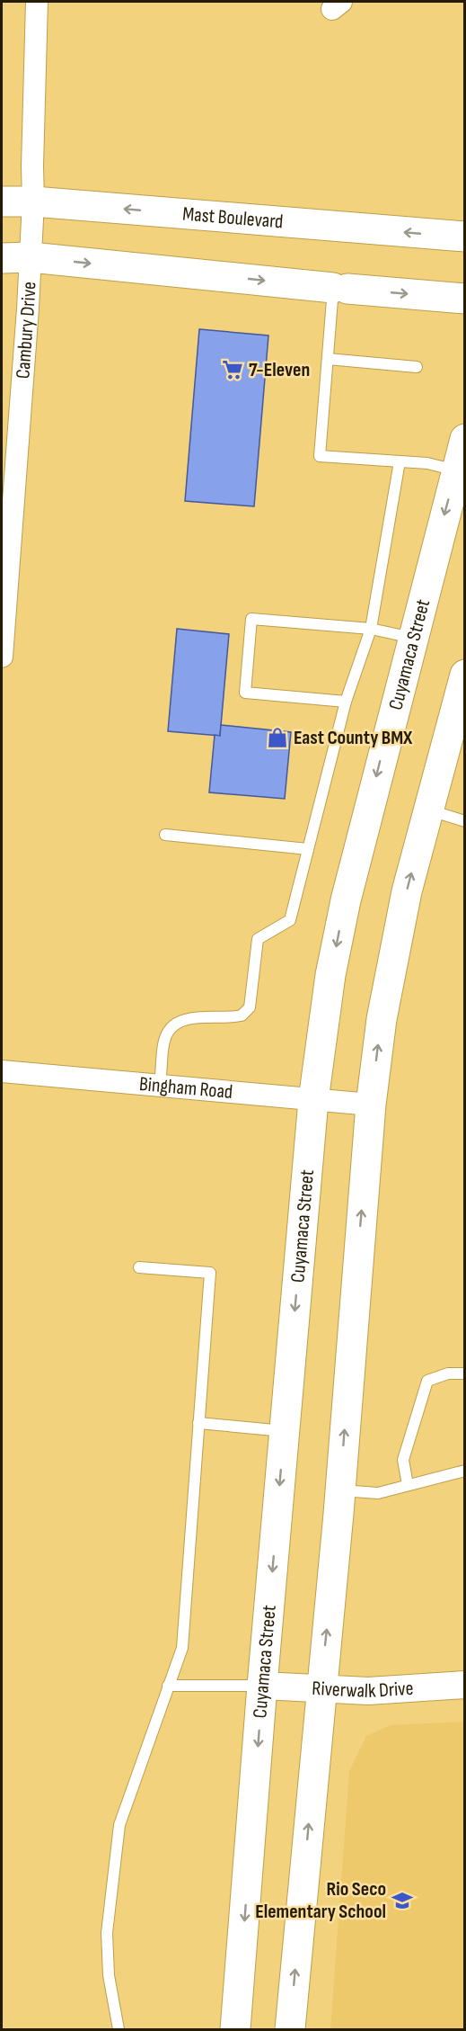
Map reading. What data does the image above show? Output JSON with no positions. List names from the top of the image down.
{
  "streets": {
    "main road": ["Mast Boulevard", "Cuyamaca Street"],
    "street": ["Cambury Drive", "Bingham Road", "Riverwalk Drive"]
  },
  "crossings": [
    ["Mast Boulevard", "Cambury Drive"],
    ["Cuyamaca Street", "Bingham Road"],
    ["Cuyamaca Street", "Riverwalk Drive"]
  ],
  "places": {
    "supermarket": ["7-Eleven"],
    "shop": ["East County BMX"],
    "school or university": ["Rio Seco Elementary School"]
  }
}
